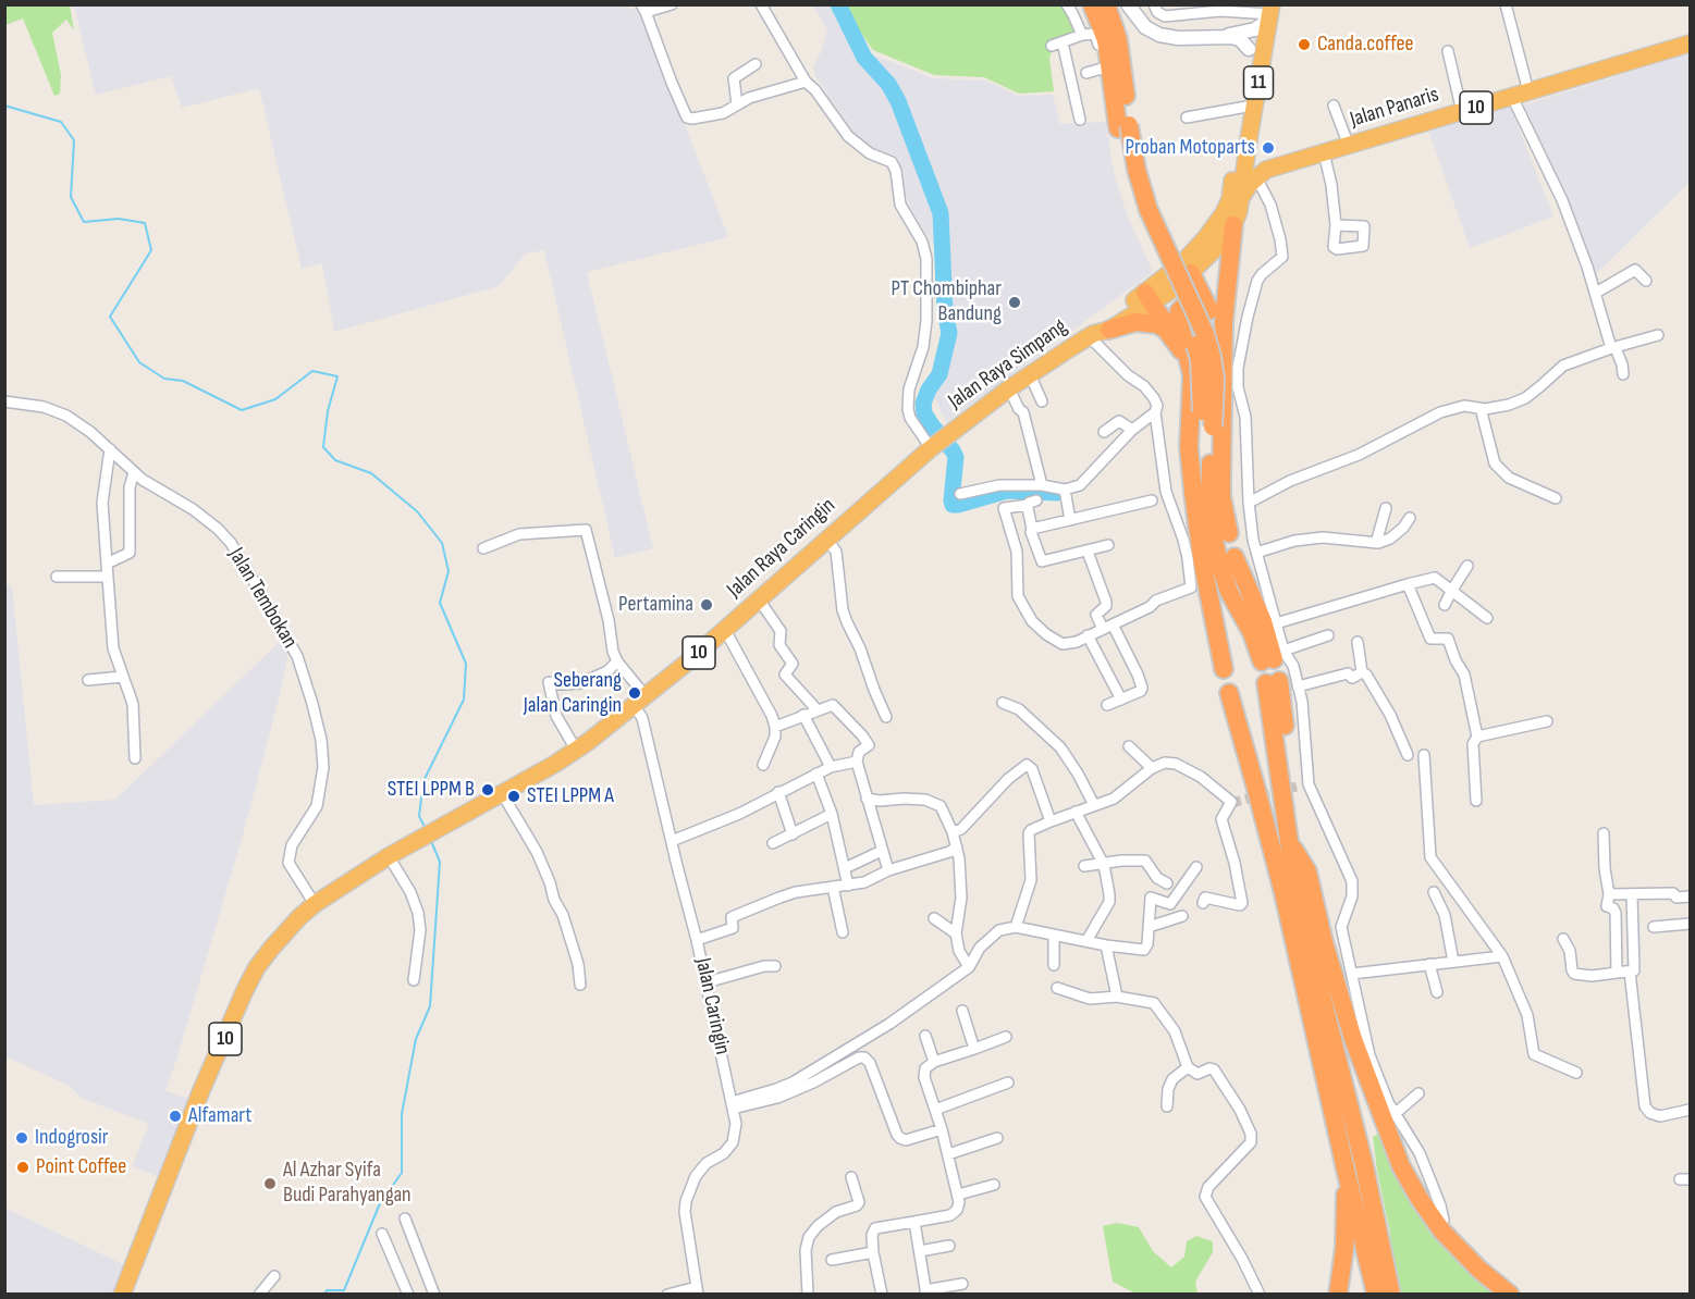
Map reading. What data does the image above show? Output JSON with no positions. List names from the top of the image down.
{
  "streets": {
    "highway": [
      "11",
      "Jalan Panaris",
      "10",
      "Jalan Raya Simpang",
      "Jalan Raya Caringin"
    ],
    "street": ["Jalan Tembokan", "Jalan Caringin"]
  },
  "crossings": [
    ["11", "10"],
    ["10", "Jalan Raya Simpang"],
    ["10", "Jalan Raya Caringin"],
    ["10", "Jalan Tembokan"],
    ["Jalan Raya Simpang", "Jalan Raya Caringin"],
    ["Jalan Raya Caringin", "Jalan Caringin"]
  ],
  "places": [
    "Canda.coffee",
    "Proban Motoparts",
    "PT Chombiphar Bandung",
    "Pertamina",
    "Seberang Jalan Caringin",
    "STEI LPPM B",
    "STEI LPPM A",
    "Alfamart",
    "Indogrosir",
    "Point Coffee",
    "Al Azhar Syifa Budi Parahyangan"
  ]
}
